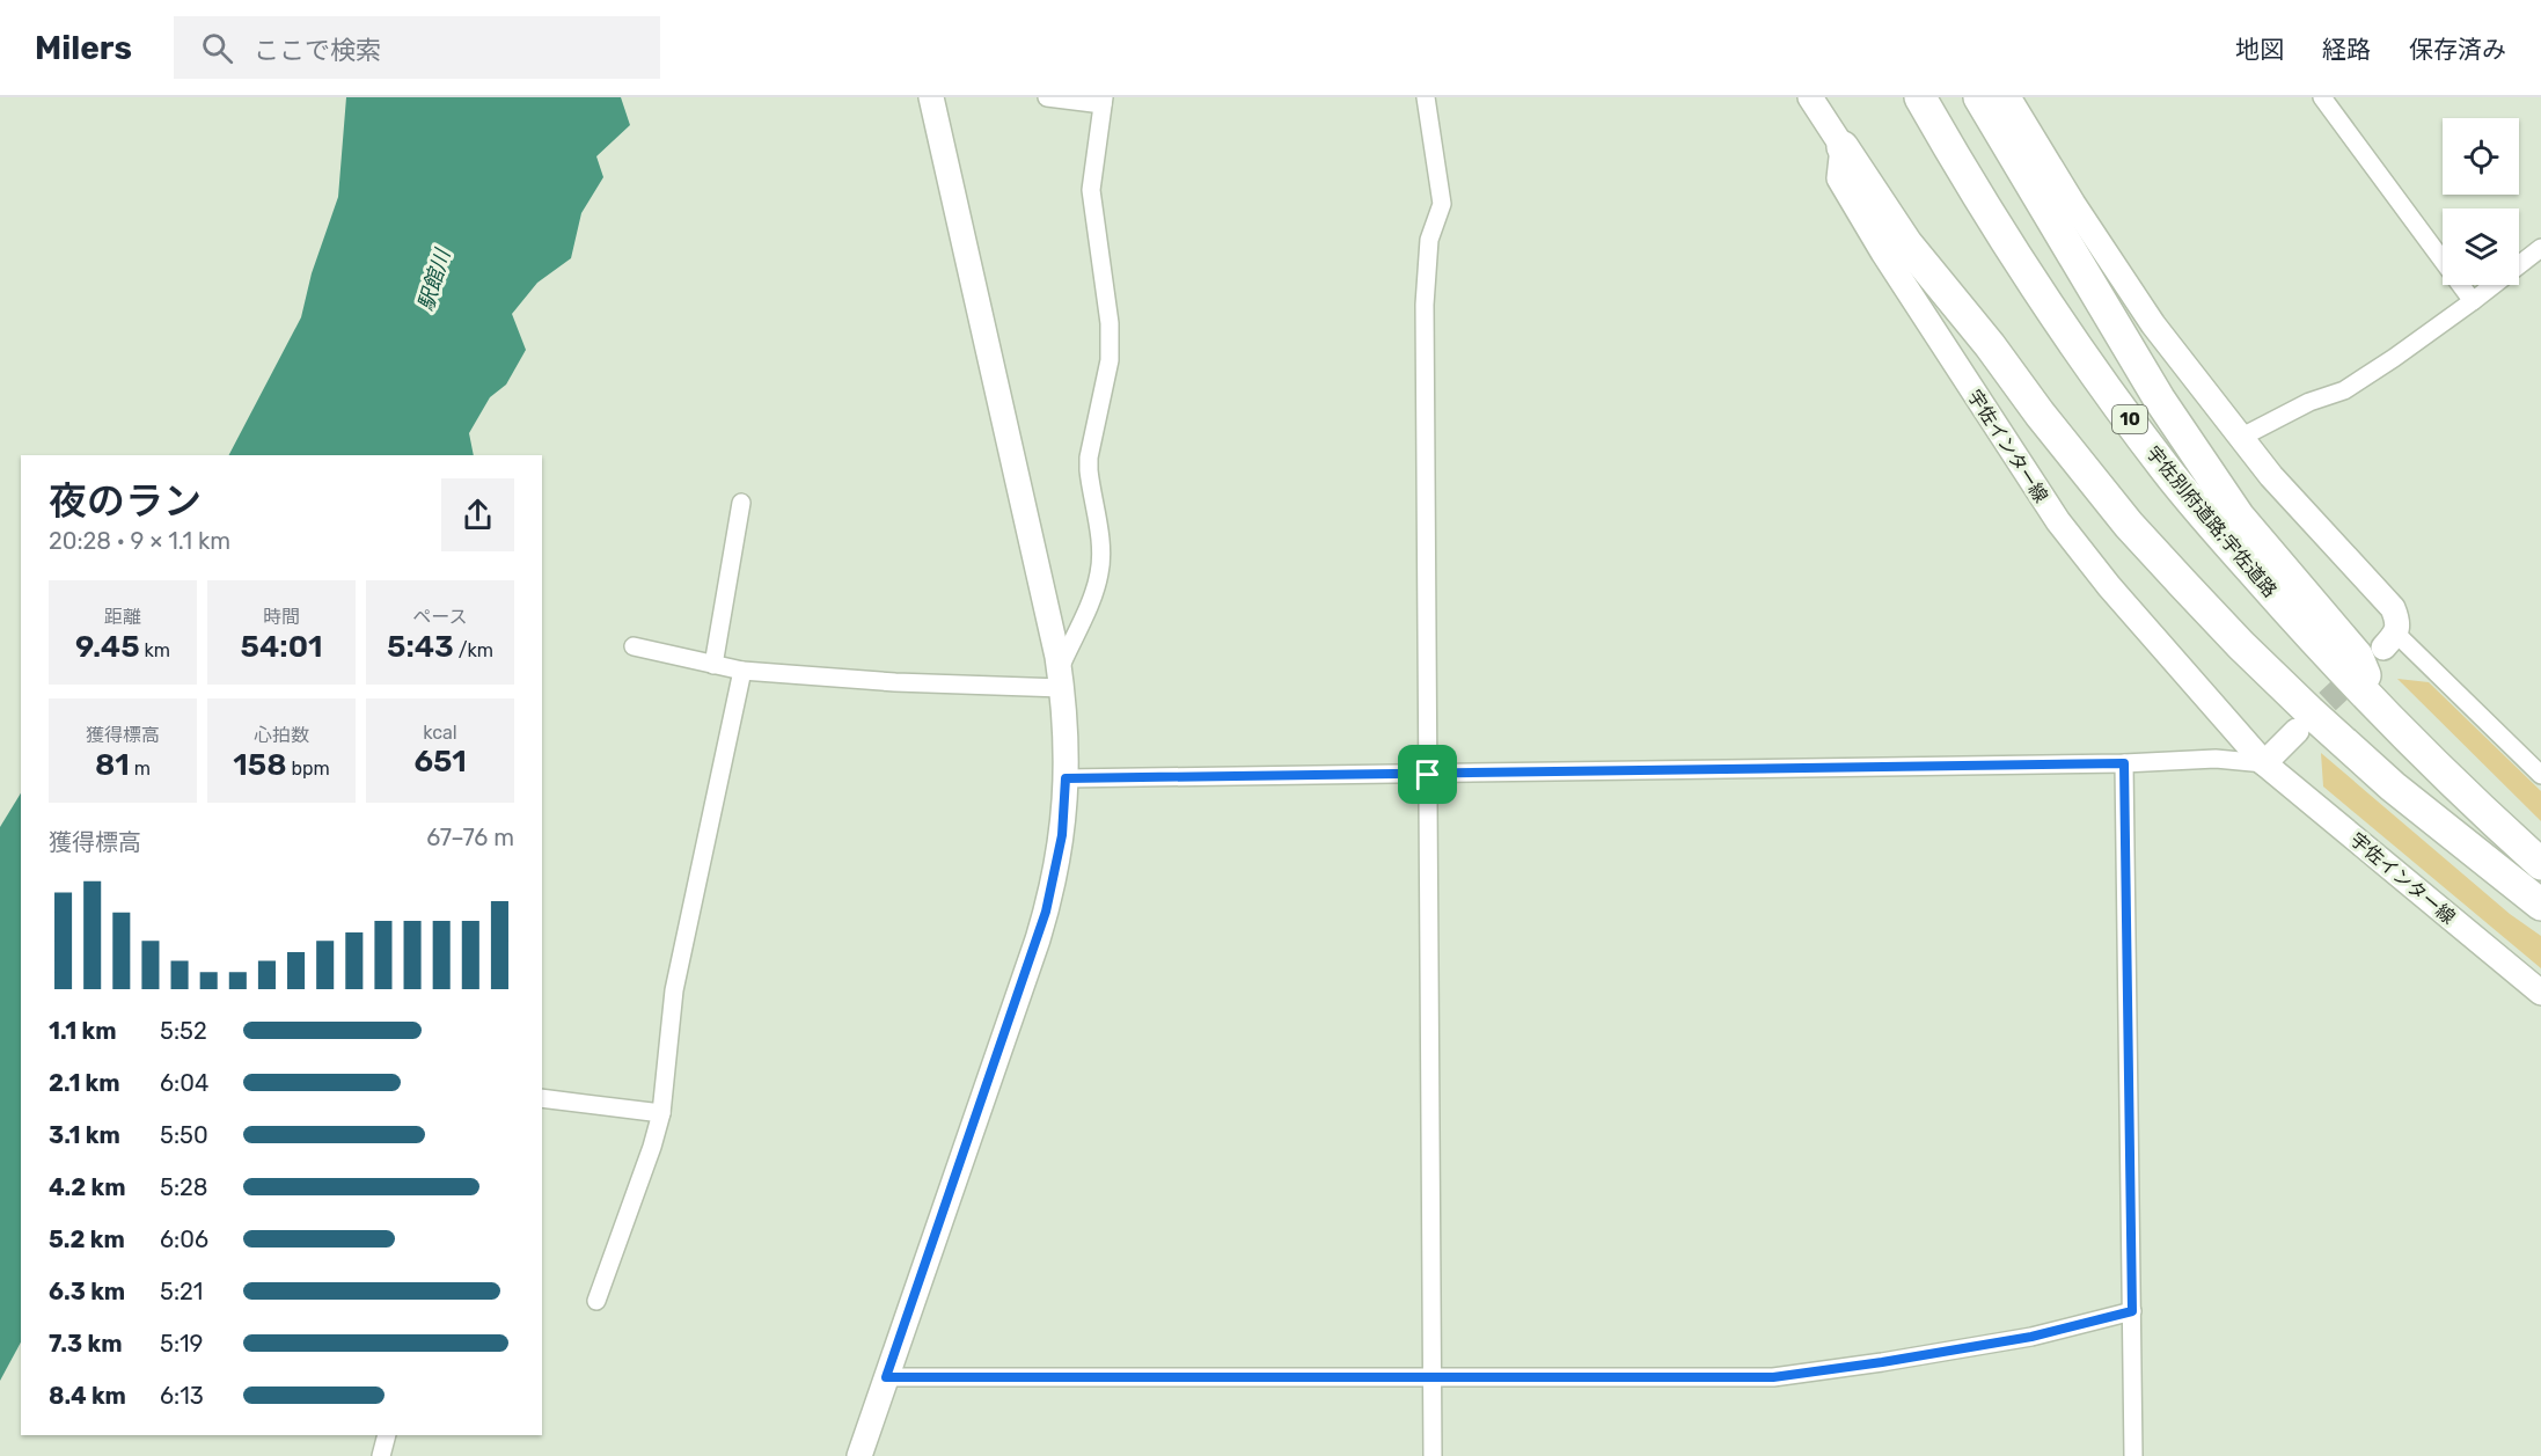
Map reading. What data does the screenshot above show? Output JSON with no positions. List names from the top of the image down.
{
  "streets": {
    "highway": ["10", "宇佐別府道路;宇佐道路"],
    "main road": ["宇佐インター線"]
  },
  "water": ["駅館川"],
  "page": {
    "header": "Milers",
    "search": "ここで検索",
    "nav": ["地図", "経路", "保存済み"],
    "heading": ["夜のラン", "20:28 · 9 × 1.1 km"],
    "stats": [
      ["距離", "9.45 km"],
      ["時間", "54:01"],
      ["ペース", "5:43 /km"],
      ["獲得標高", "81 m"],
      ["心拍数", "158 bpm"],
      ["kcal", "651"]
    ],
    "chart": ["獲得標高", "67–76 m"],
    "list": [
      {
        "name": "1.1 km",
        "note": "5:52"
      },
      {
        "name": "2.1 km",
        "note": "6:04"
      },
      {
        "name": "3.1 km",
        "note": "5:50"
      },
      {
        "name": "4.2 km",
        "note": "5:28"
      },
      {
        "name": "5.2 km",
        "note": "6:06"
      },
      {
        "name": "6.3 km",
        "note": "5:21"
      },
      {
        "name": "7.3 km",
        "note": "5:19"
      },
      {
        "name": "8.4 km",
        "note": "6:13"
      }
    ]
  }
}
